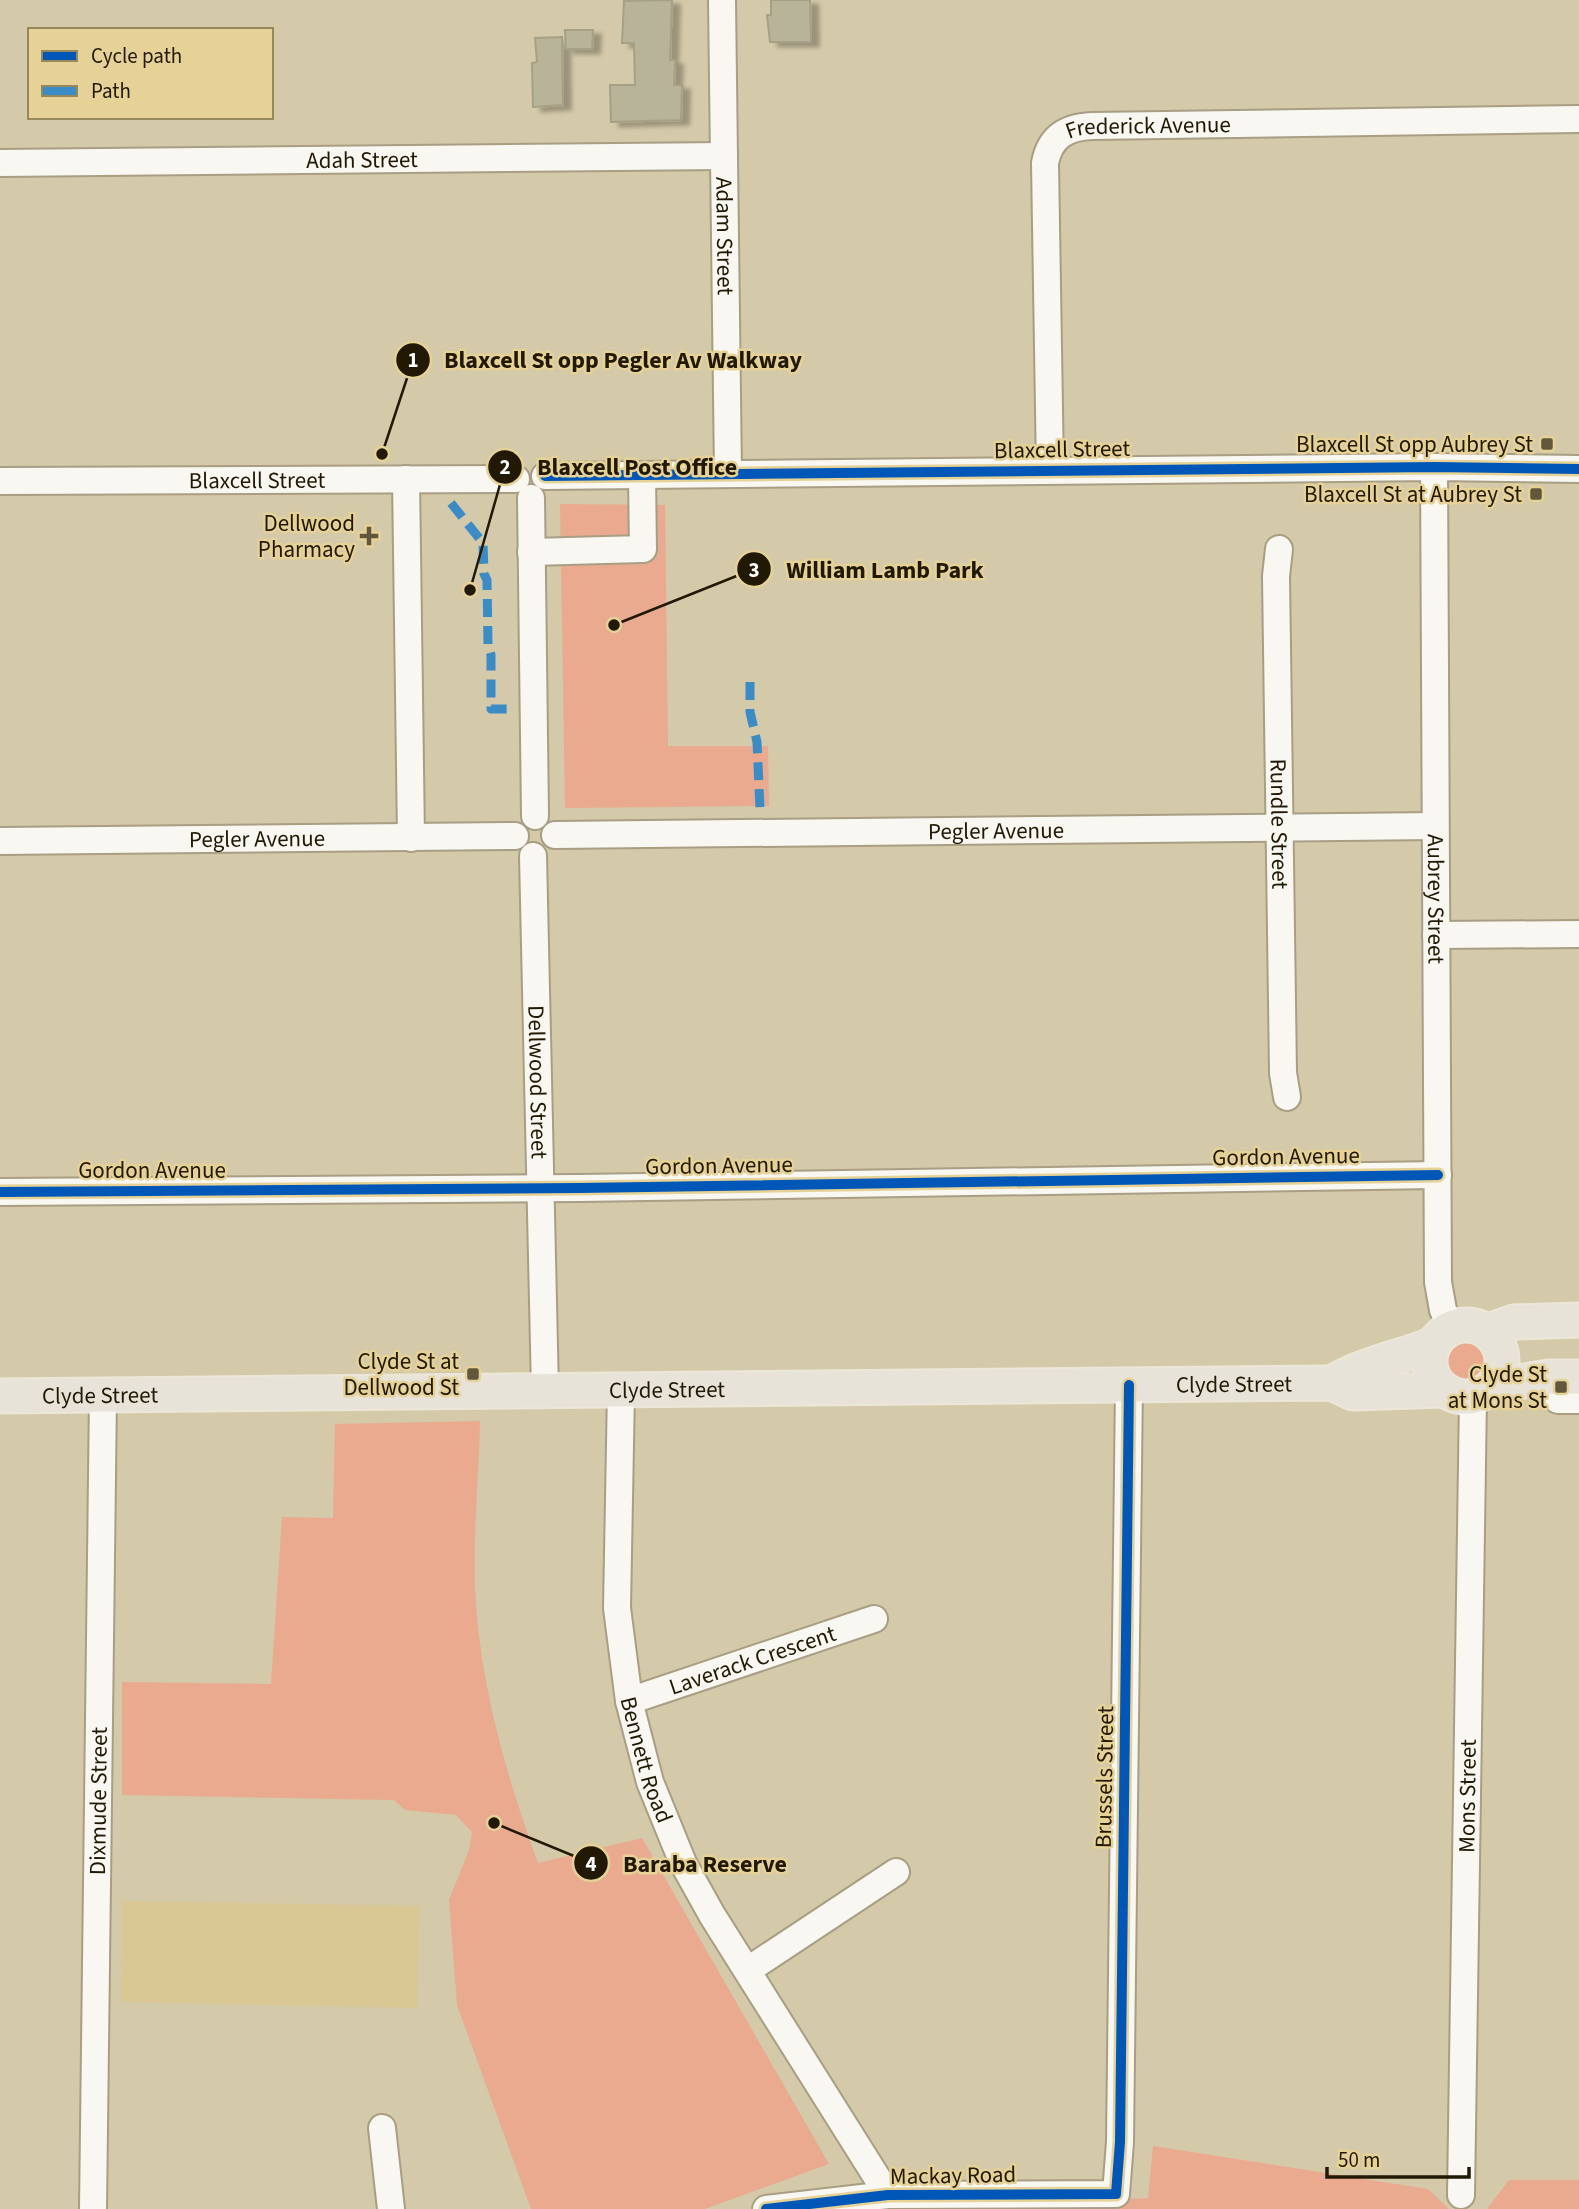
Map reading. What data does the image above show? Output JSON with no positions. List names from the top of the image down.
{
  "streets": {
    "main road": ["Clyde Street"],
    "street": [
      "Frederick Avenue",
      "Adah Street",
      "Adam Street",
      "Blaxcell Street",
      "Rundle Street",
      "Pegler Avenue",
      "Aubrey Street",
      "Dellwood Street",
      "Gordon Avenue",
      "Laverack Crescent",
      "Bennett Road",
      "Brussels Street",
      "Mons Street",
      "Dixmude Street",
      "Mackay Road"
    ]
  },
  "crossings": [
    ["Frederick Avenue", "Blaxcell Street"],
    ["Adah Street", "Adam Street"],
    ["Adam Street", "Blaxcell Street"],
    ["Blaxcell Street", "Aubrey Street"],
    ["Rundle Street", "Pegler Avenue"],
    ["Pegler Avenue", "Aubrey Street"],
    ["Pegler Avenue", "Dellwood Street"],
    ["Aubrey Street", "Gordon Avenue"],
    ["Aubrey Street", "Clyde Street"],
    ["Aubrey Street", "Mons Street"],
    ["Dellwood Street", "Gordon Avenue"],
    ["Dellwood Street", "Clyde Street"],
    ["Clyde Street", "Bennett Road"],
    ["Clyde Street", "Brussels Street"],
    ["Clyde Street", "Mons Street"],
    ["Clyde Street", "Dixmude Street"],
    ["Laverack Crescent", "Bennett Road"],
    ["Bennett Road", "Mackay Road"],
    ["Brussels Street", "Mackay Road"]
  ],
  "places": {
    "transit": [
      "Blaxcell St opp Aubrey St",
      "Blaxcell St at Aubrey St",
      "Clyde St at Dellwood St",
      "Clyde St at Mons St"
    ],
    "other": [
      "Blaxcell St opp Pegler Av Walkway",
      "Blaxcell Post Office",
      "William Lamb Park",
      "Baraba Reserve"
    ],
    "health": ["Dellwood Pharmacy"]
  },
  "legend": ["Cycle path", "Path"],
  "scale_bar": "50 m"
}
